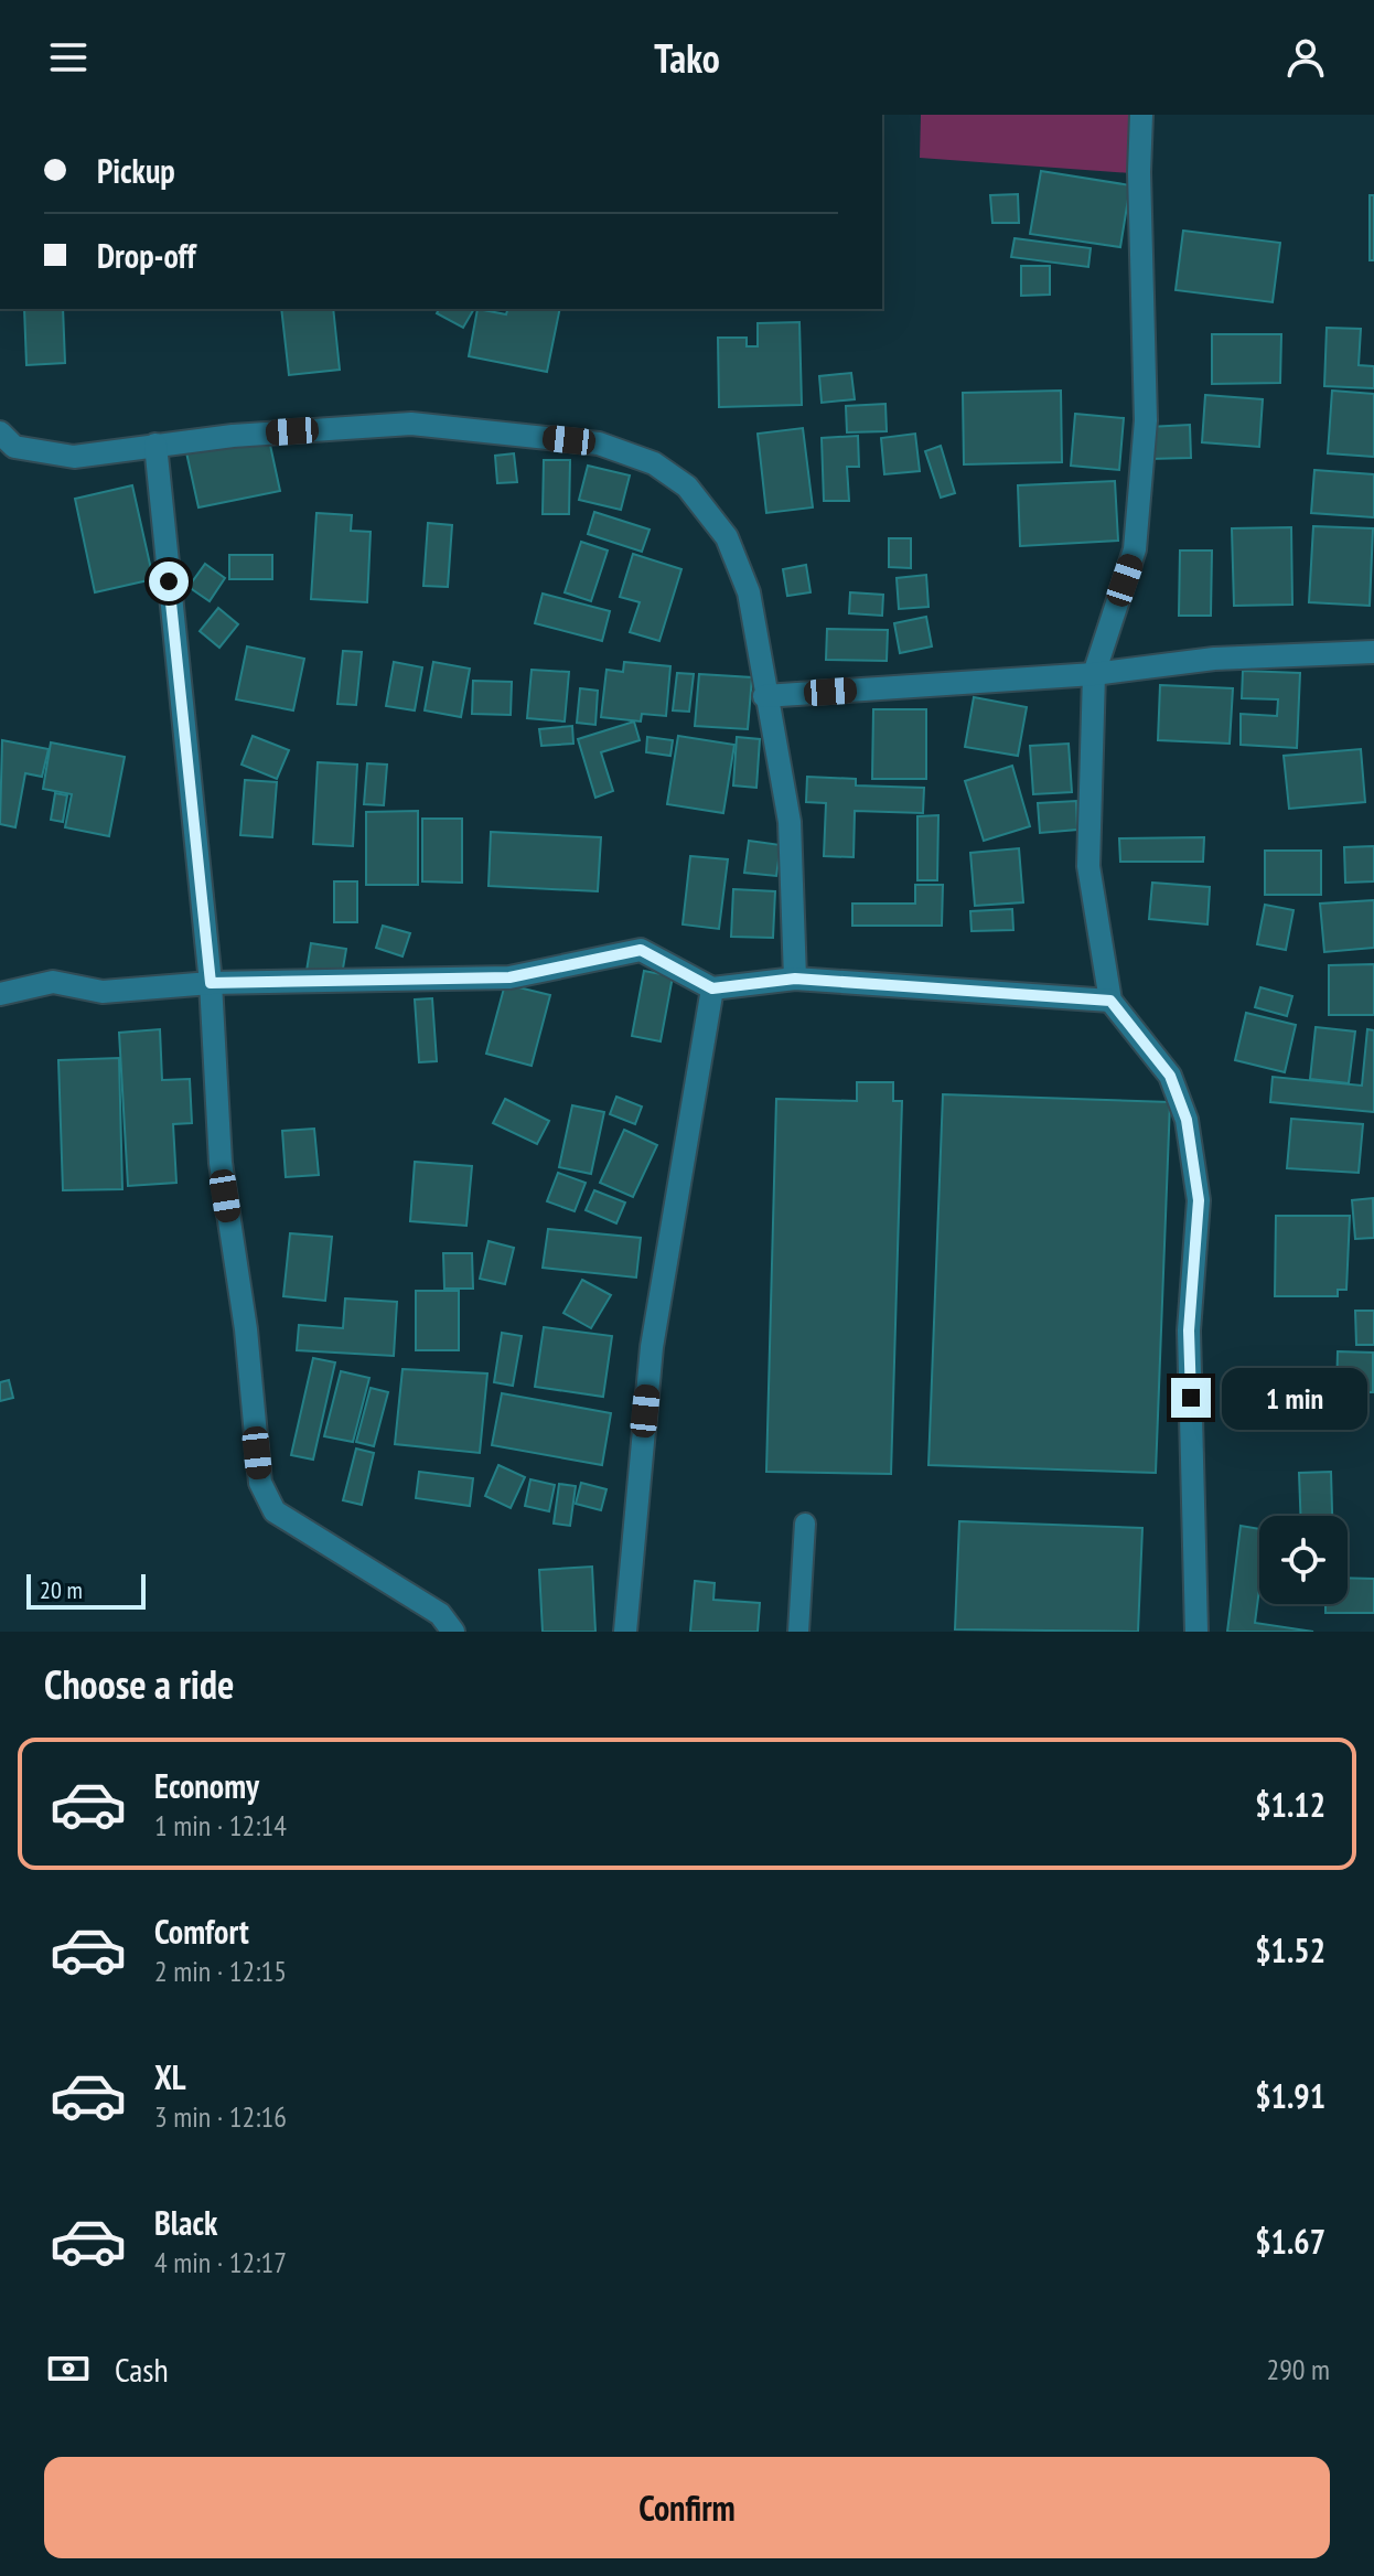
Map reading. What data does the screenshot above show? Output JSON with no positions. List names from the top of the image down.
{
  "scale_bar": "20 m",
  "page": {
    "header": "Tako",
    "banner": ["Pickup", "Drop-off"],
    "bubble": "1 min",
    "scale": "20 m",
    "heading": "Choose a ride",
    "list": [
      {
        "name": "Economy",
        "note": "1 min · 12:14",
        "value": "$1.12"
      },
      {
        "name": "Comfort",
        "note": "2 min · 12:15",
        "value": "$1.52"
      },
      {
        "name": "XL",
        "note": "3 min · 12:16",
        "value": "$1.91"
      },
      {
        "name": "Black",
        "note": "4 min · 12:17",
        "value": "$1.67"
      }
    ],
    "pay": ["Cash", "290 m"],
    "buttons": "Confirm"
  }
}
